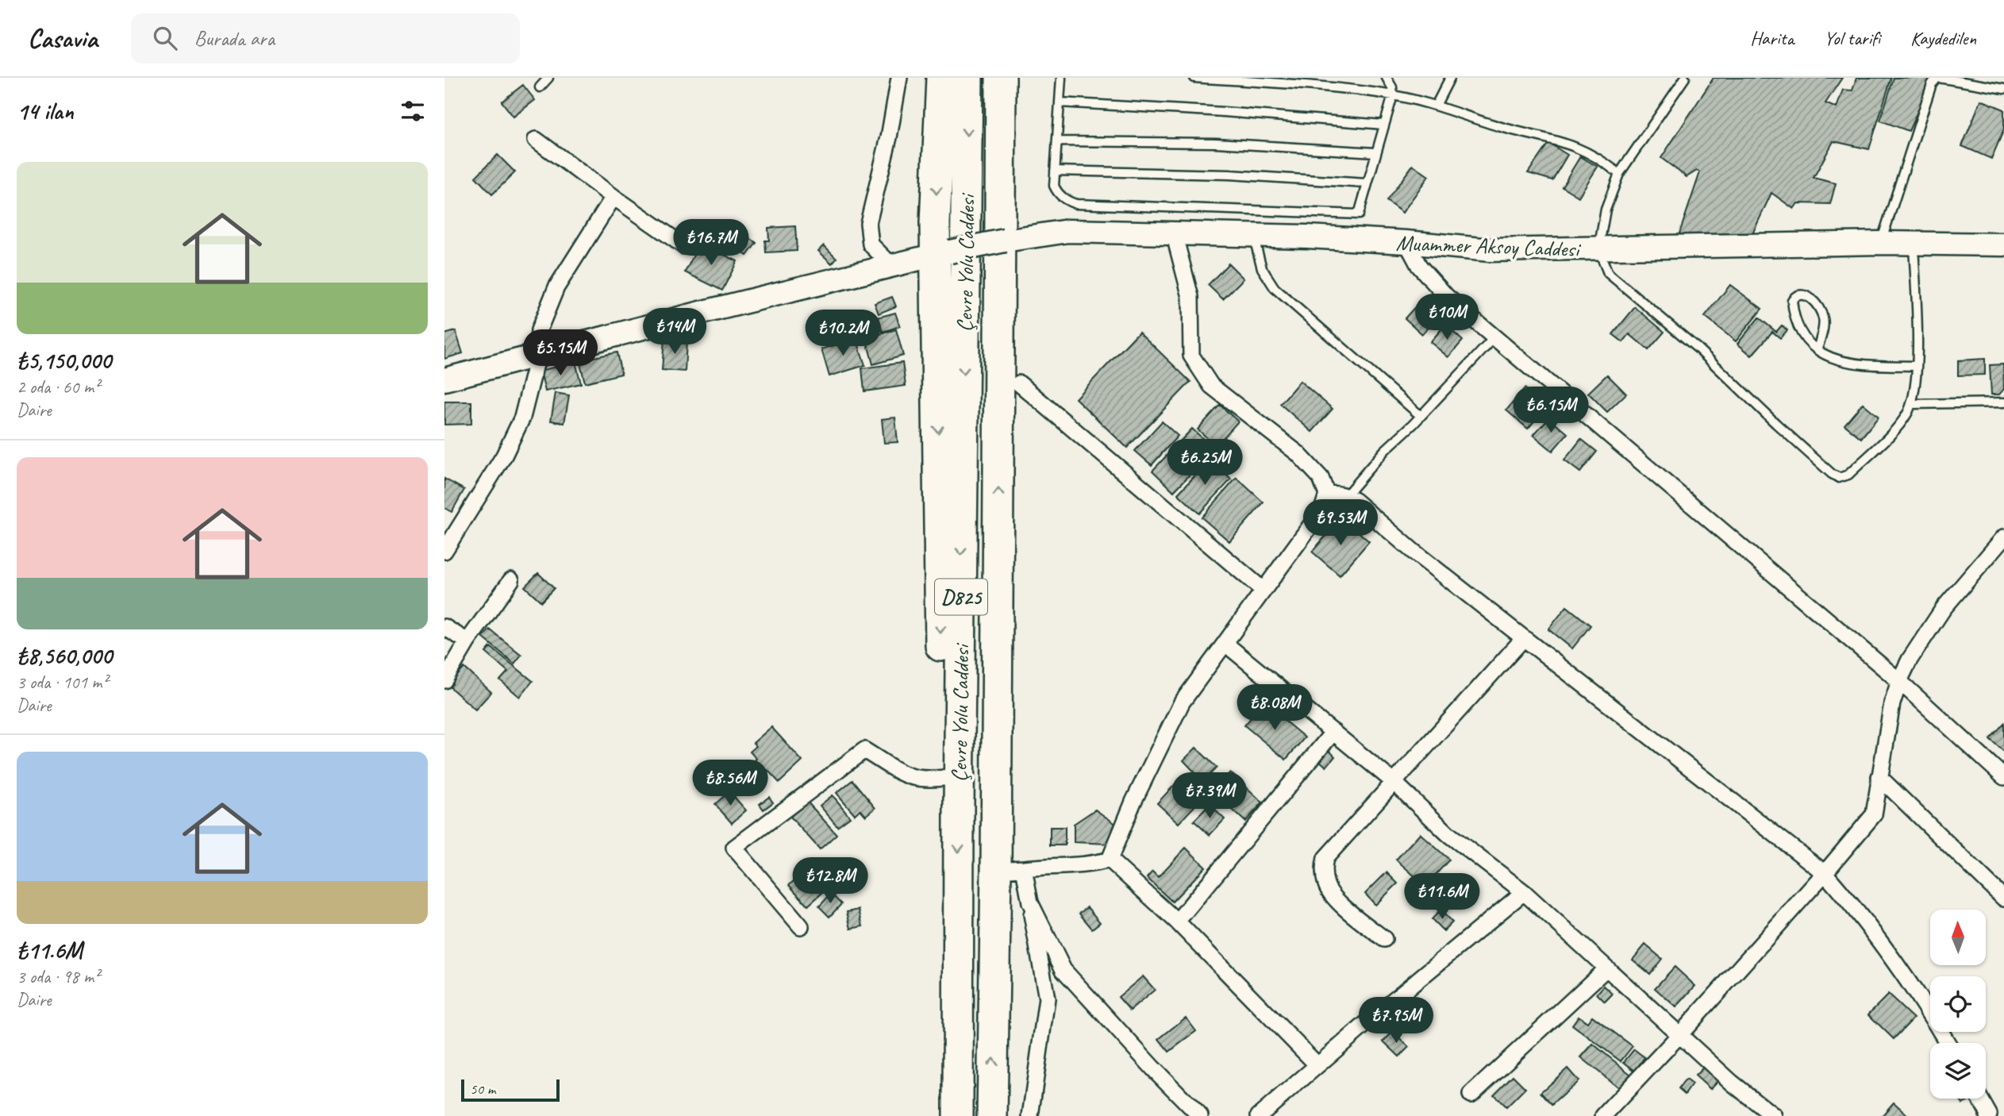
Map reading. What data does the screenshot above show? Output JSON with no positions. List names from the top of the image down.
{
  "streets": {
    "highway": ["Çevre Yolu Caddesi", "D825"],
    "street": ["Muammer Aksoy Caddesi"]
  },
  "scale_bar": "50 m",
  "north": "top",
  "page": {
    "header": "Casavia",
    "search": "Burada ara",
    "nav": ["Harita", "Yol tarifi", "Kaydedilen"],
    "heading": "14 ilan",
    "list": [
      {
        "name": "₺5,150,000",
        "note": "2 oda · 60 m² · Daire"
      },
      {
        "name": "₺8,560,000",
        "note": "3 oda · 101 m² · Daire"
      },
      {
        "name": "₺11.6M",
        "note": "3 oda · 98 m² · Daire"
      }
    ],
    "price": [
      "₺16.7M",
      "₺10M",
      "₺14M",
      "₺10.2M",
      "₺5.15M",
      "₺6.15M",
      "₺6.25M",
      "₺9.53M",
      "₺8.08M",
      "₺8.56M",
      "₺7.39M",
      "₺12.8M",
      "₺11.6M",
      "₺7.95M"
    ],
    "scale": "50 m"
  }
}
